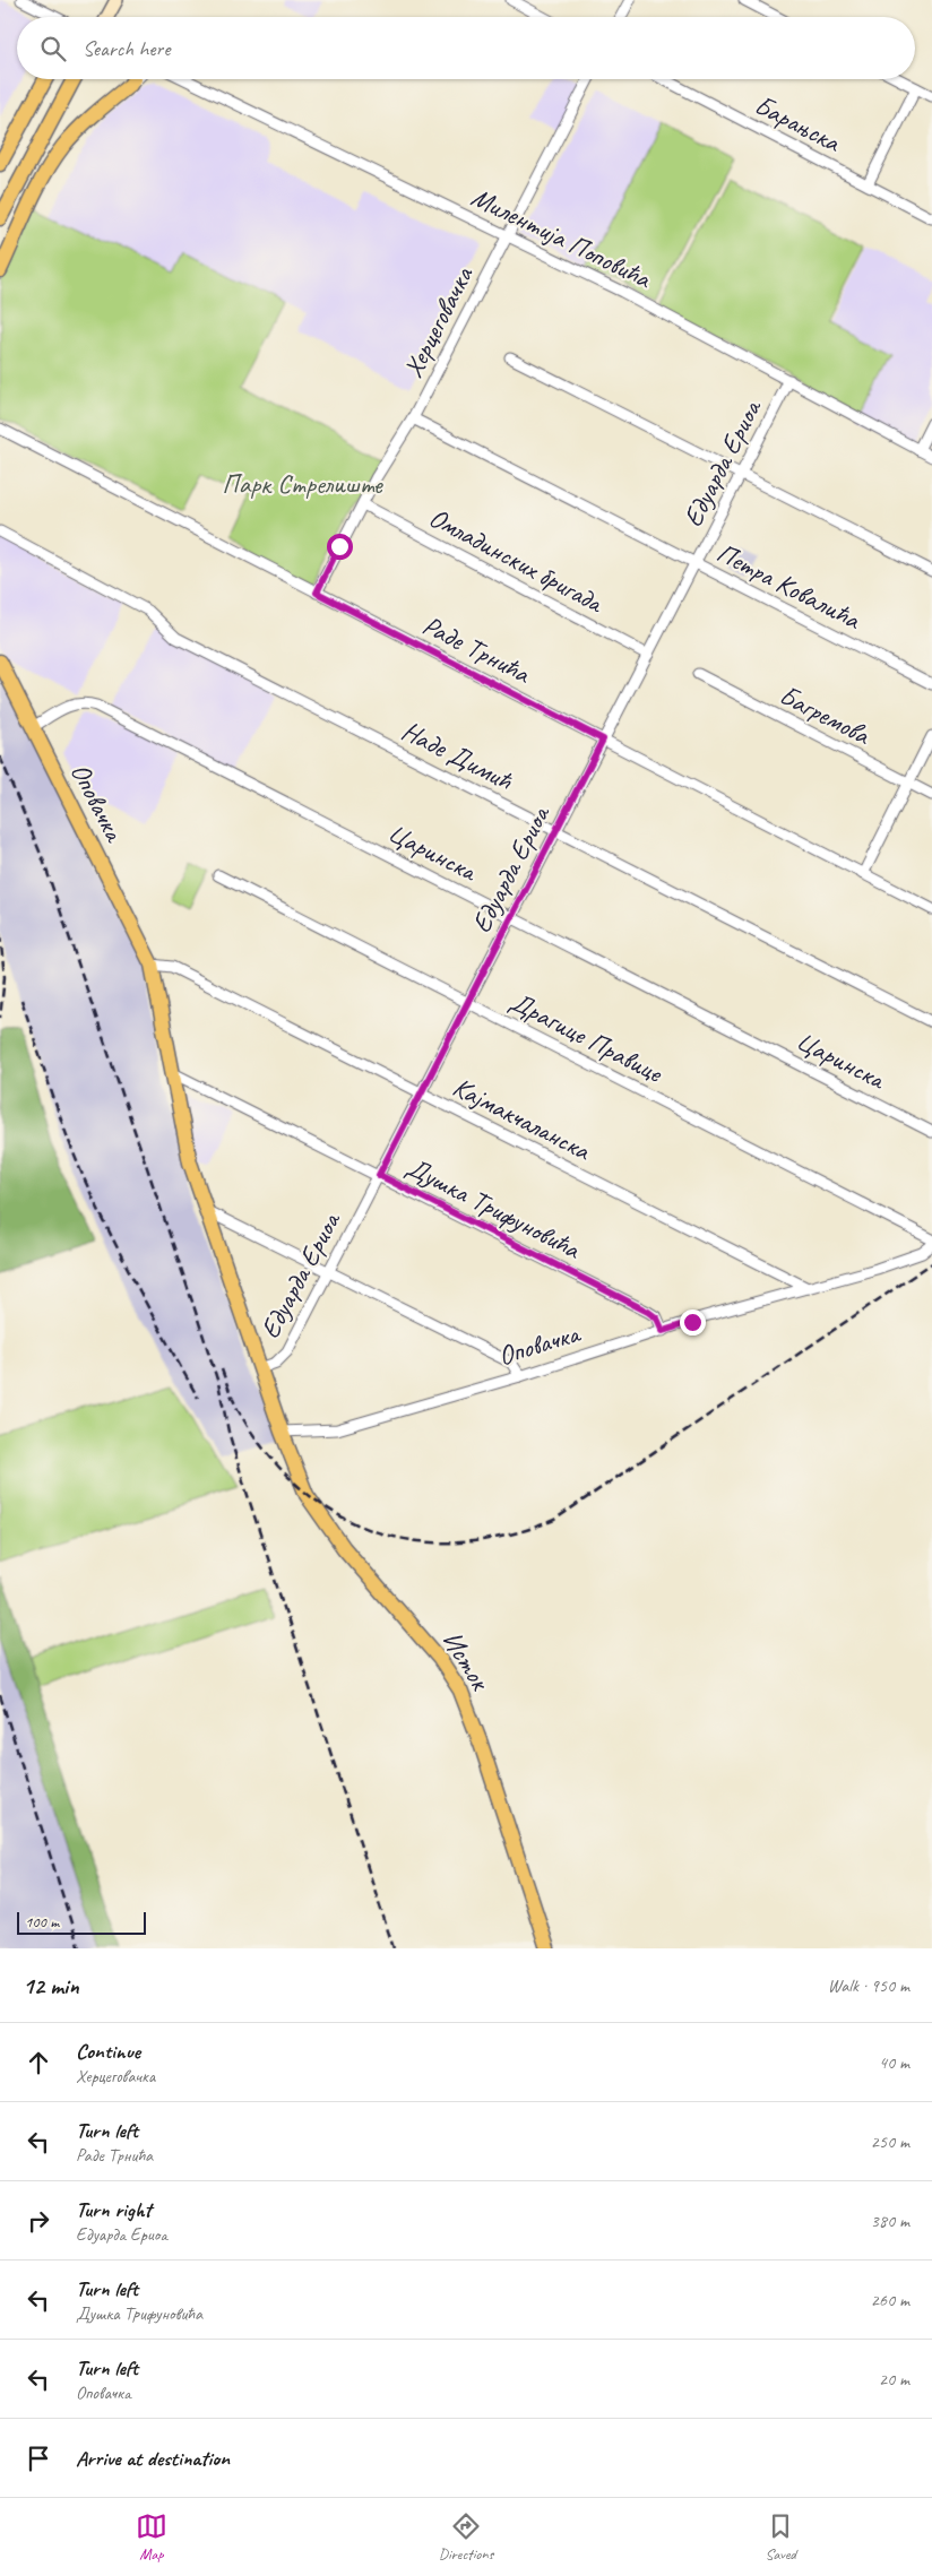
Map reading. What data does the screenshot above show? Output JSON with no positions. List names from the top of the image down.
{
  "streets": {
    "main road": ["Оповачка", "Исток"],
    "street": [
      "Барањска",
      "Милентија Поповића",
      "Херцеговачка",
      "Едуарда Ериоа",
      "Омладинских бригада",
      "Петра Ковалића",
      "Раде Трнића",
      "Багремова",
      "Наде Димић",
      "Царинска",
      "Драгице Правице",
      "Кајмакчаланска",
      "Душка Трифуновића"
    ]
  },
  "crossings": [
    ["Милентија Поповића", "Херцеговачка"],
    ["Милентија Поповића", "Едуарда Ериоа"],
    ["Херцеговачка", "Омладинских бригада"],
    ["Херцеговачка", "Петра Ковалића"],
    ["Херцеговачка", "Раде Трнића"],
    ["Едуарда Ериоа", "Омладинских бригада"],
    ["Едуарда Ериоа", "Петра Ковалића"],
    ["Едуарда Ериоа", "Раде Трнића"],
    ["Едуарда Ериоа", "Наде Димић"],
    ["Едуарда Ериоа", "Царинска"],
    ["Едуарда Ериоа", "Драгице Правице"],
    ["Едуарда Ериоа", "Кајмакчаланска"],
    ["Едуарда Ериоа", "Душка Трифуновића"],
    ["Едуарда Ериоа", "Исток"],
    ["Оповачка", "Царинска"],
    ["Оповачка", "Кајмакчаланска"],
    ["Оповачка", "Душка Трифуновића"],
    ["Оповачка", "Исток"]
  ],
  "parks": ["Парк Стрелиште"],
  "scale_bar": "100 m",
  "page": {
    "search": "Search here",
    "scale": "100 m",
    "heading": ["12 min", "Walk · 950 m"],
    "list": [
      ["Continue", "Херцеговачка", "40 m"],
      ["Turn left", "Раде Трнића", "250 m"],
      ["Turn right", "Едуарда Ериоа", "380 m"],
      ["Turn left", "Душка Трифуновића", "260 m"],
      ["Turn left", "Оповачка", "20 m"],
      "Arrive at destination"
    ],
    "nav": ["Map", "Directions", "Saved"]
  }
}
